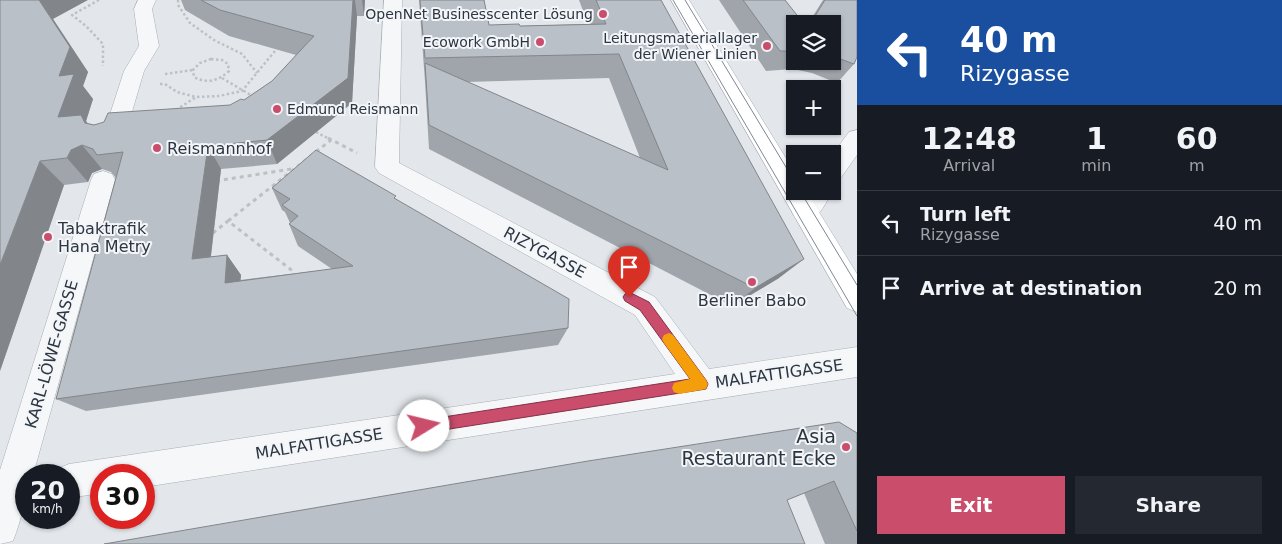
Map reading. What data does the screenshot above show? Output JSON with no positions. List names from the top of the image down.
{
  "streets": {
    "street": ["RIZYGASSE", "KARL-LÖWE-GASSE", "MALFATTIGASSE"]
  },
  "crossings": [
    ["RIZYGASSE", "MALFATTIGASSE"]
  ],
  "places": [
    "OpenNet Businesscenter Lösung",
    "Ecowork GmbH",
    "Leitungsmateriallager der Wiener Linien",
    "Edmund Reismann",
    "Reismannhof",
    "Tabaktrafik Hana Metry",
    "Berliner Babo",
    "Asia Restaurant Ecke"
  ],
  "page": {
    "turn": ["40 m", "Rizygasse"],
    "map_buttons": ["+", "−"],
    "eta": [
      "12:48",
      "Arrival",
      "1",
      "min",
      "60",
      "m"
    ],
    "list": [
      {
        "name": "Turn left",
        "note": "Rizygasse",
        "value": "40 m"
      },
      {
        "name": "Arrive at destination",
        "value": "20 m"
      }
    ],
    "speed": "20 km/h",
    "limit": "30",
    "buttons": ["Exit", "Share"]
  }
}
